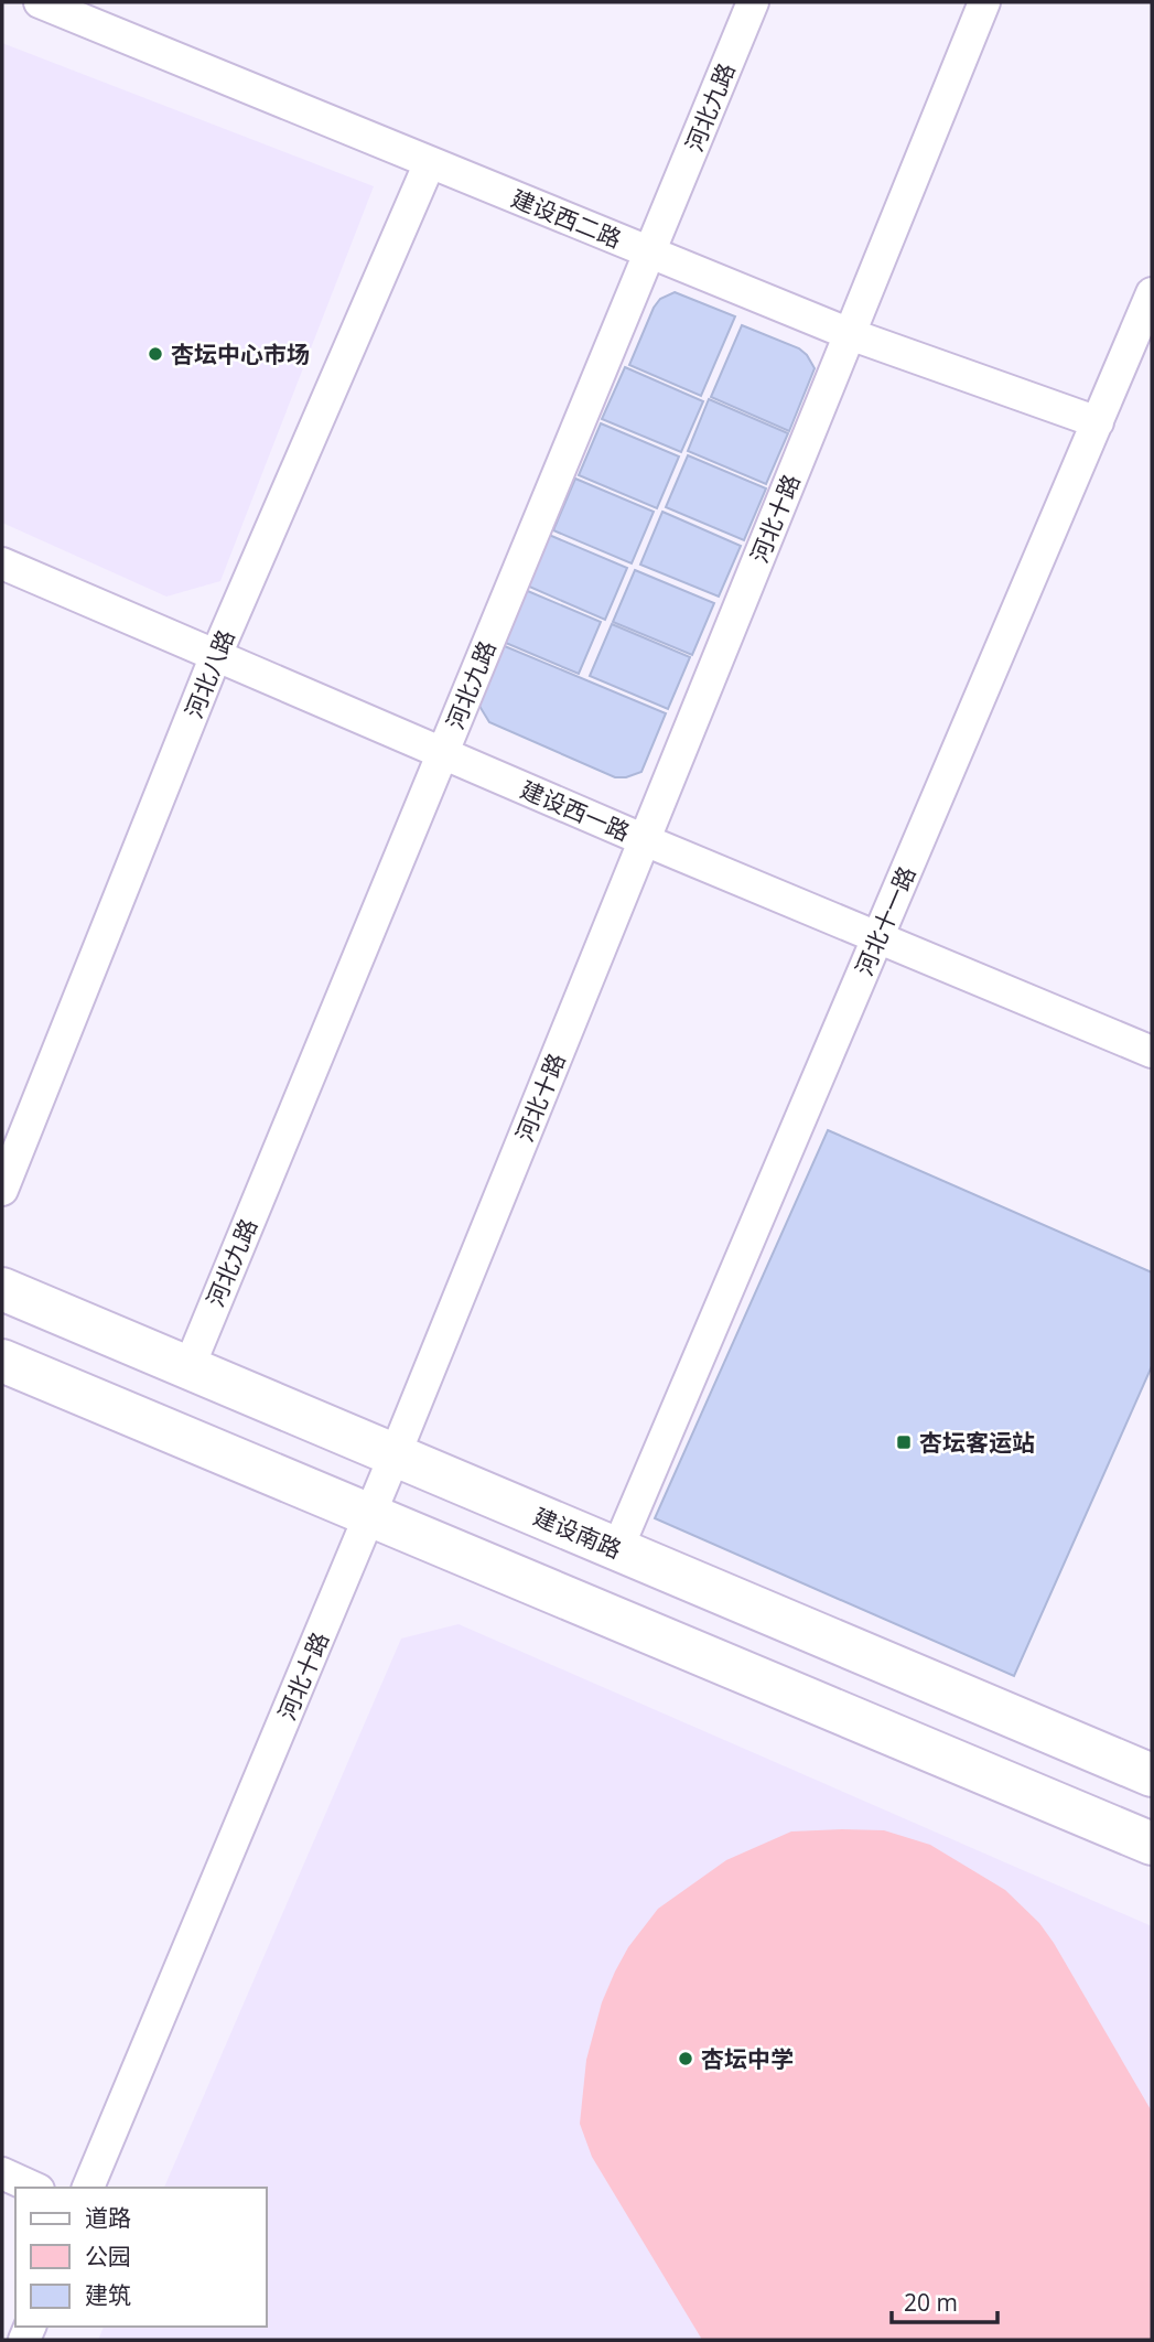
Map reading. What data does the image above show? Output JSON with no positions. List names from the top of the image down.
{
  "streets": {
    "main road": ["建设南路"],
    "street": [
      "河北九路",
      "建设西二路",
      "河北十路",
      "河北八路",
      "建设西一路",
      "河北十一路"
    ]
  },
  "crossings": [
    ["河北九路", "建设西二路"],
    ["河北九路", "建设西一路"],
    ["河北九路", "建设南路"],
    ["建设西二路", "河北十路"],
    ["建设西二路", "河北八路"],
    ["建设西二路", "河北十一路"],
    ["河北十路", "建设西一路"],
    ["河北十路", "建设南路"],
    ["河北八路", "建设西一路"],
    ["建设西一路", "河北十一路"],
    ["河北十一路", "建设南路"]
  ],
  "places": {
    "other": ["杏坛中心市场", "杏坛中学"],
    "transit": ["杏坛客运站"]
  },
  "legend": ["道路", "公园", "建筑"],
  "scale_bar": "20 m"
}
